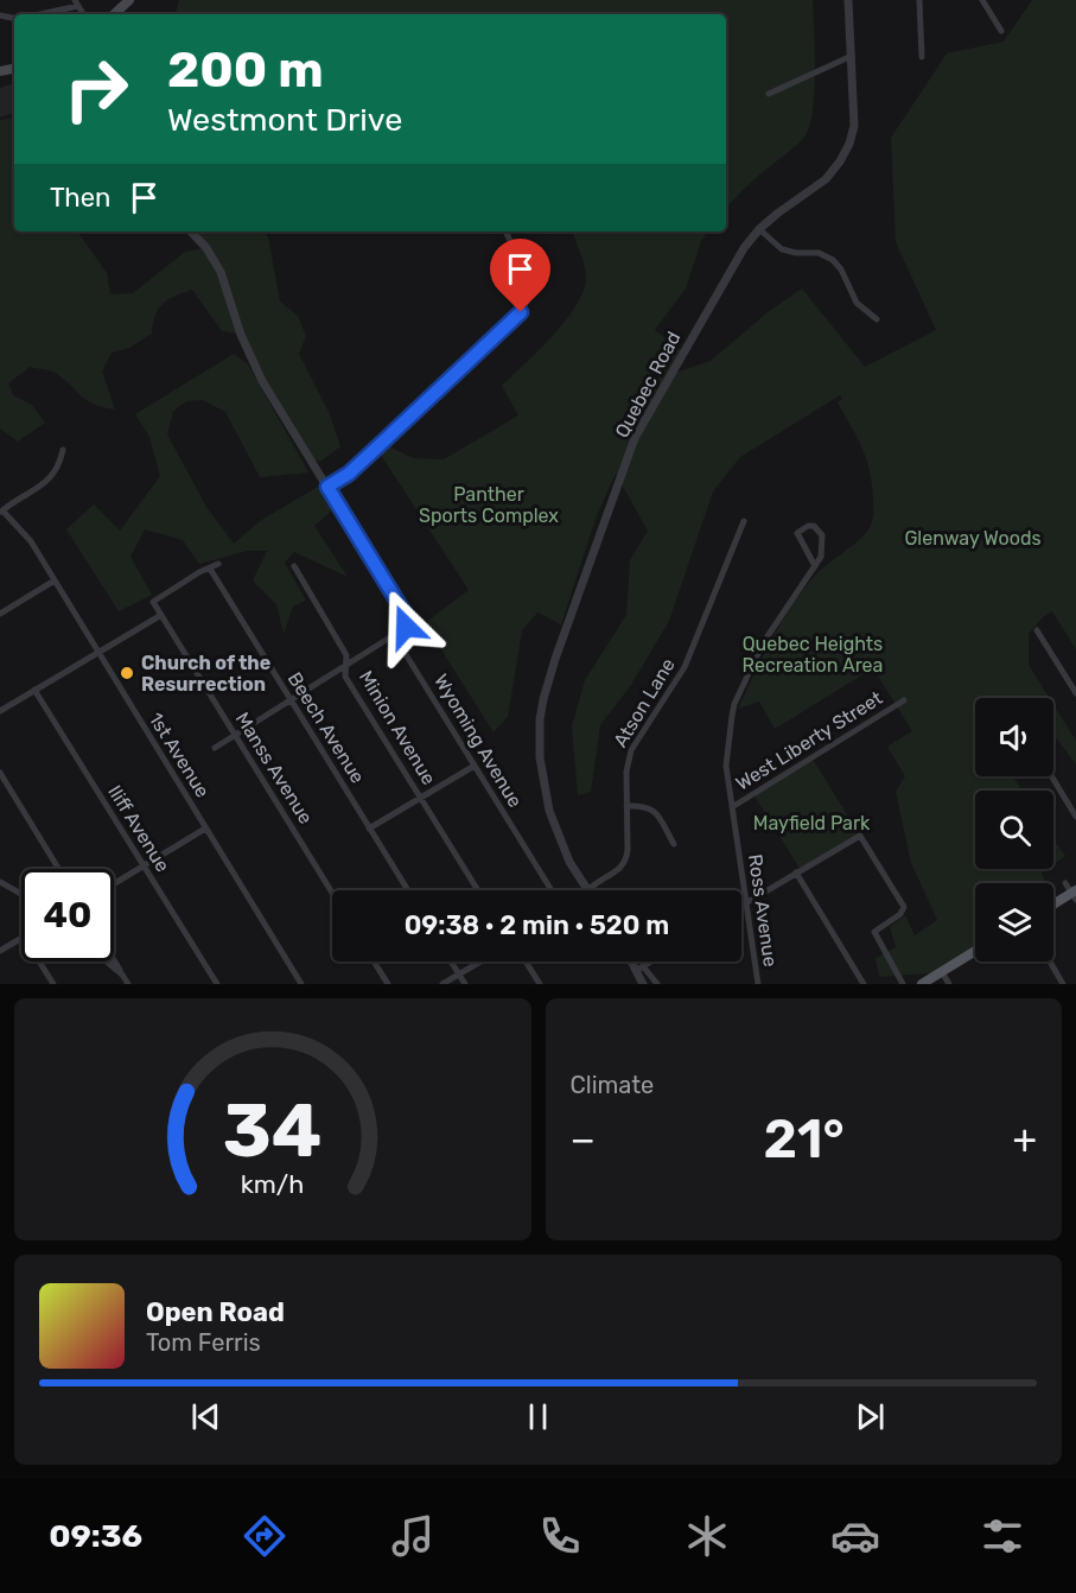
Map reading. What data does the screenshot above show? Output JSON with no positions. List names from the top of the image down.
{
  "streets": {
    "street": [
      "Quebec Road",
      "Atson Lane",
      "Beech Avenue",
      "Minion Avenue",
      "Wyoming Avenue",
      "West Liberty Street",
      "1st Avenue",
      "Manss Avenue",
      "Iliff Avenue",
      "Ross Avenue"
    ]
  },
  "crossings": [
    ["Beech Avenue", "Manss Avenue"],
    ["West Liberty Street", "Ross Avenue"]
  ],
  "parks": [
    "Panther Sports Complex",
    "Glenway Woods",
    "Quebec Heights Recreation Area",
    "Mayfield Park"
  ],
  "places": ["Church of the Resurrection"],
  "page": {
    "turn": ["200 m", "Westmont Drive"],
    "then": "Then",
    "limit": "40",
    "trip": "09:38 · 2 min · 520 m",
    "tile": "Climate",
    "heat": ["−", "21°", "+"],
    "song": ["Open Road", "Tom Ferris"],
    "tabs": "09:36",
    "gauge": ["34", "km/h"]
  }
}
